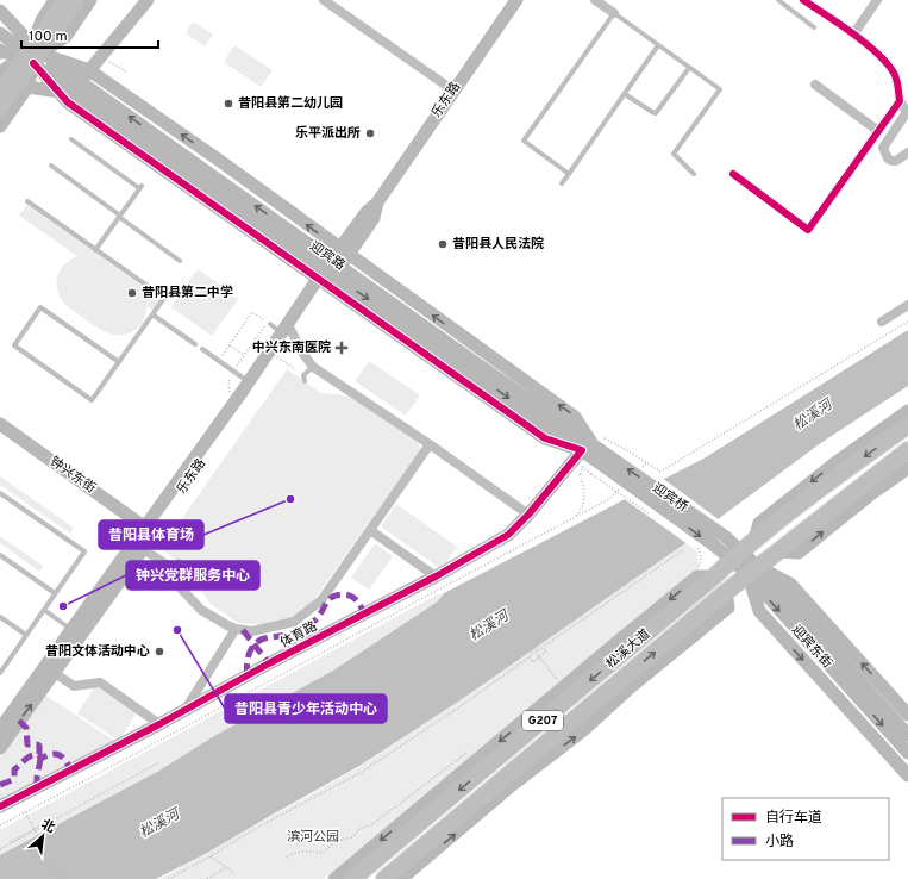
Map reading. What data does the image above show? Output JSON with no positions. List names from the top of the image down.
{
  "streets": {
    "highway": ["松溪大道", "G207"],
    "main road": [
      "乐东路",
      "迎宾路",
      "钟兴东街",
      "迎宾桥",
      "体育路",
      "迎宾东街"
    ]
  },
  "crossings": [
    ["乐东路", "迎宾路"],
    ["乐东路", "钟兴东街"],
    ["迎宾路", "迎宾桥"],
    ["迎宾路", "体育路"],
    ["迎宾桥", "迎宾东街"],
    ["迎宾东街", "松溪大道"]
  ],
  "water": ["松溪河"],
  "parks": ["滨河公园"],
  "places": {
    "other": [
      "昔阳县第二幼儿园",
      "乐平派出所",
      "昔阳县人民法院",
      "昔阳县第二中学",
      "昔阳县体育场",
      "钟兴党群服务中心",
      "昔阳县青少年活动中心",
      "昔阳文体活动中心"
    ],
    "health": ["中兴东南医院"]
  },
  "legend": ["自行车道", "小路"],
  "scale_bar": "100 m",
  "north": "top right"
}
